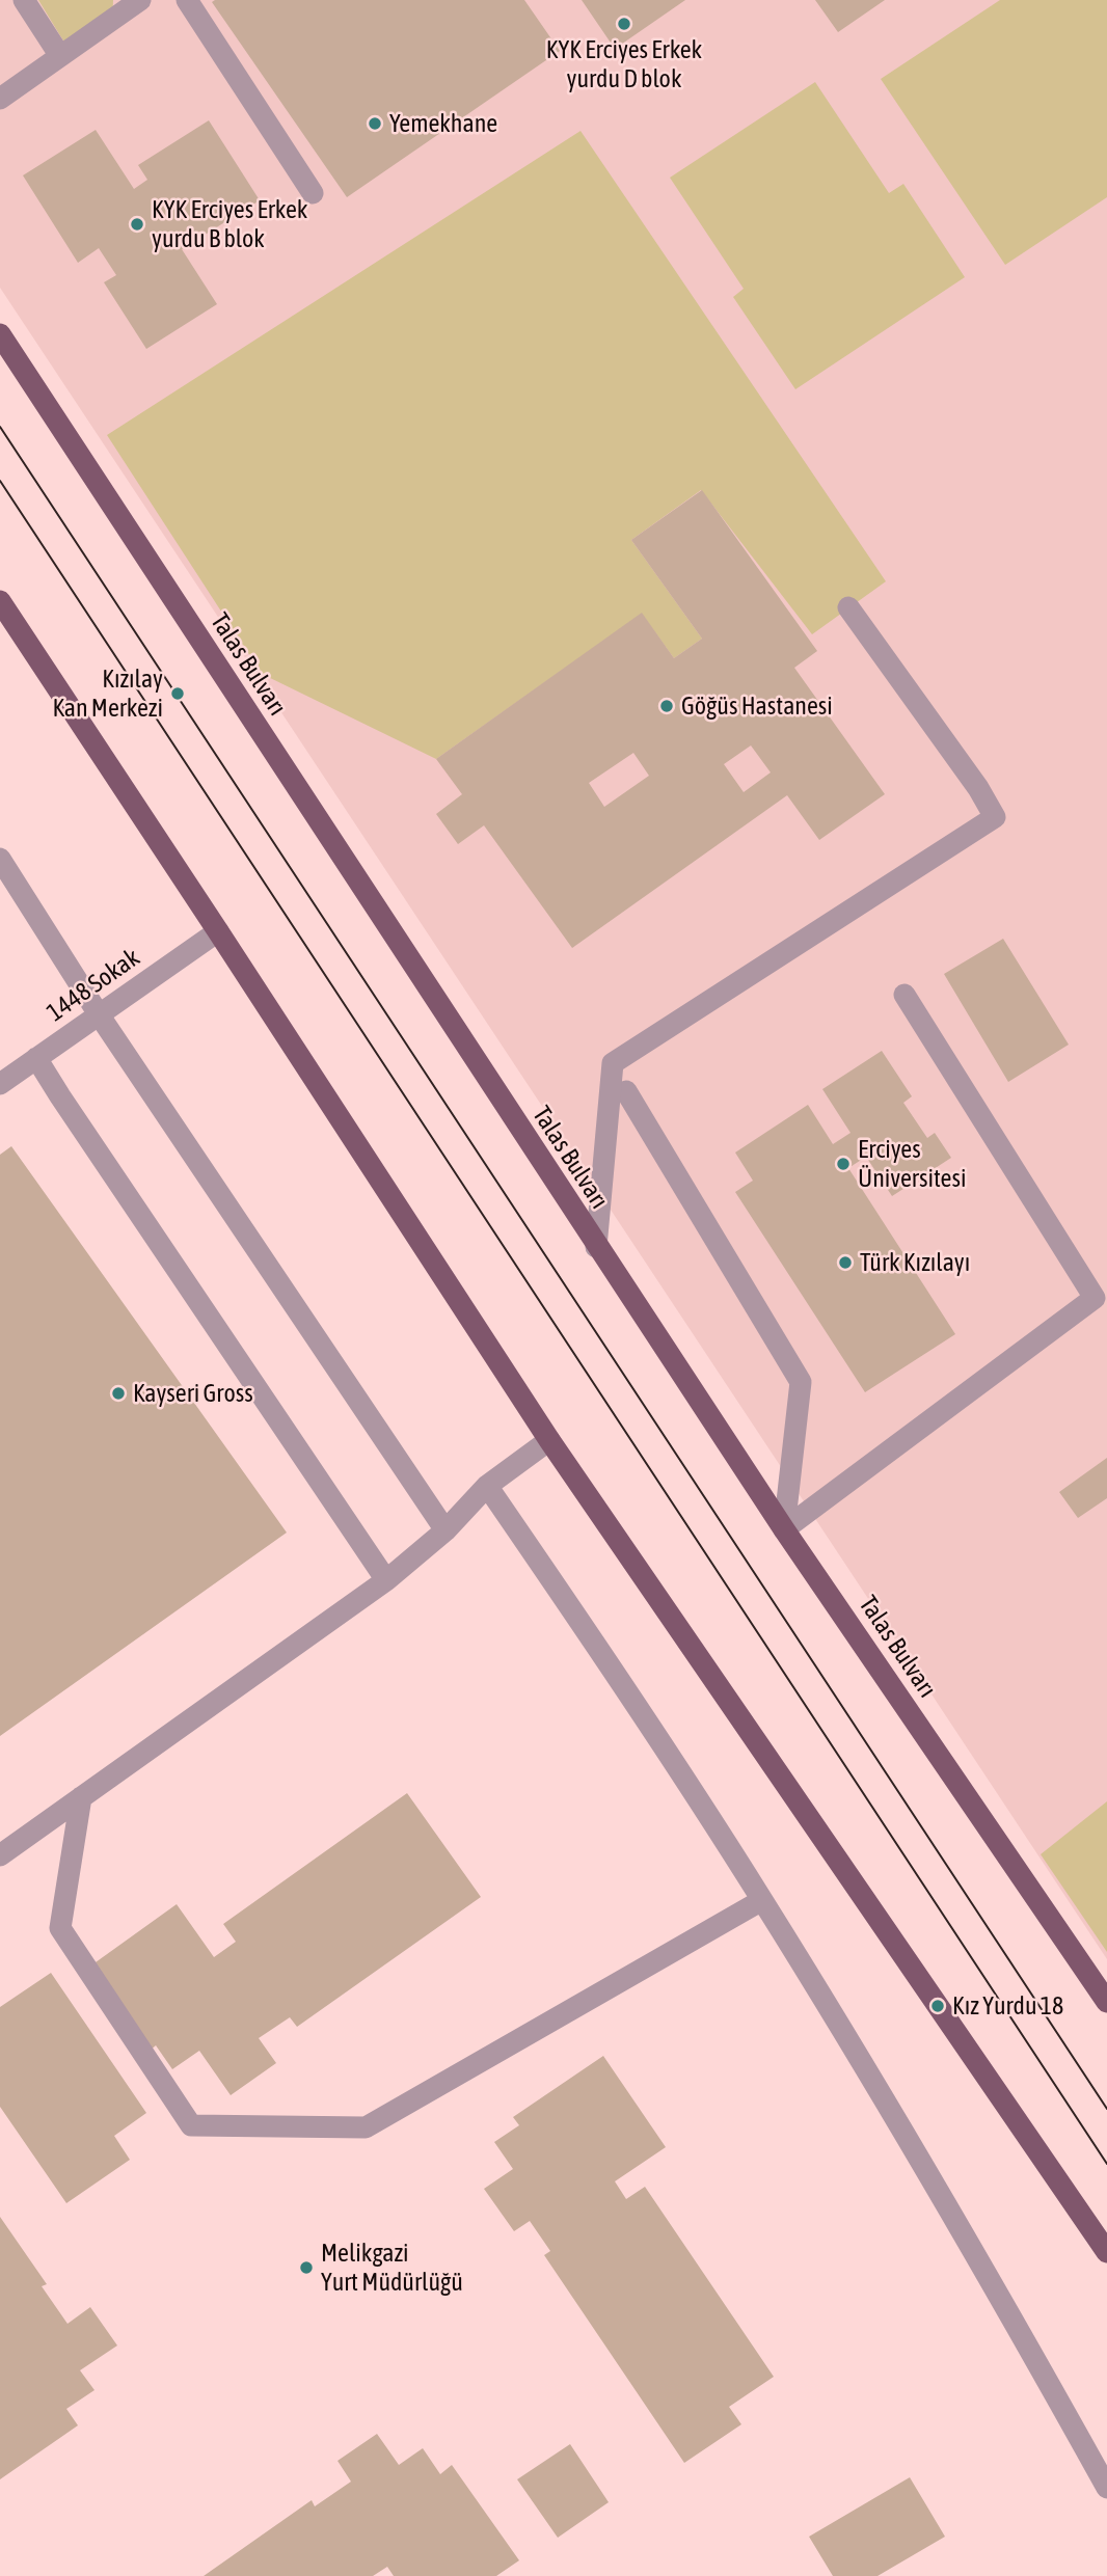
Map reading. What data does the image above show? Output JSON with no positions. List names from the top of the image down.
{
  "streets": {
    "main road": ["Talas Bulvarı"],
    "street": ["1448 Sokak"]
  },
  "places": [
    "KYK Erciyes Erkek yurdu D blok",
    "Yemekhane",
    "KYK Erciyes Erkek yurdu B blok",
    "Kızılay Kan Merkezi",
    "Göğüs Hastanesi",
    "Erciyes Üniversitesi",
    "Türk Kızılayı",
    "Kayseri Gross",
    "Kız Yurdu 18",
    "Melikgazi Yurt Müdürlüğü"
  ]
}
